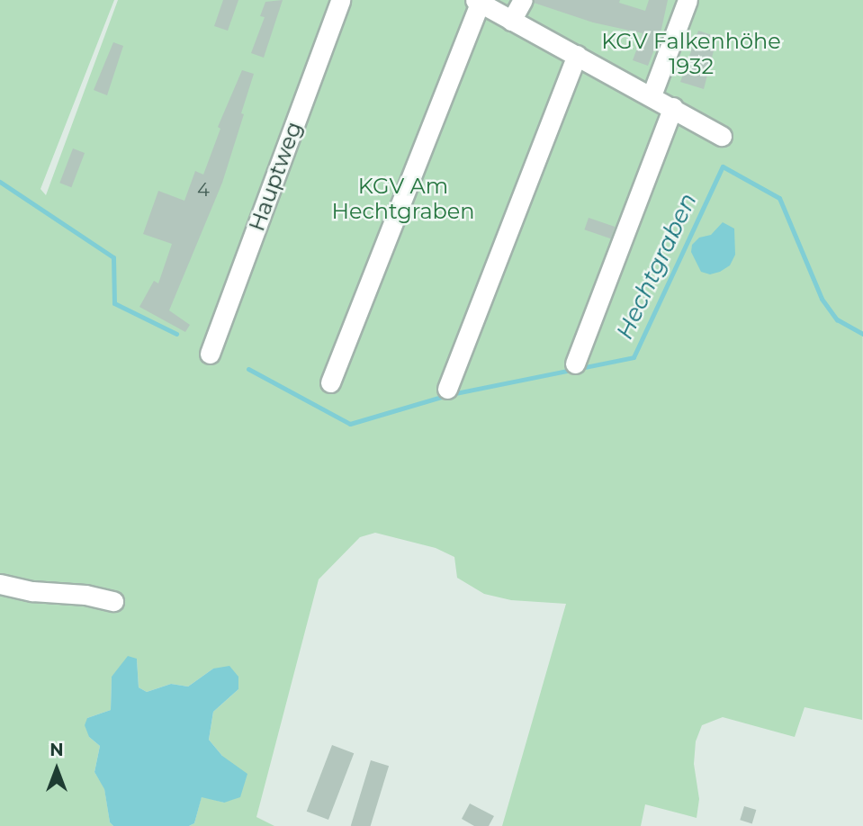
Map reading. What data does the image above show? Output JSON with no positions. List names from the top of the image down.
{
  "streets": {
    "lane": ["Hauptweg"]
  },
  "water": ["Hechtgraben"],
  "parks": ["KGV Falkenhöhe 1932", "KGV Am Hechtgraben"],
  "house_numbers": ["4"],
  "north": "top"
}
